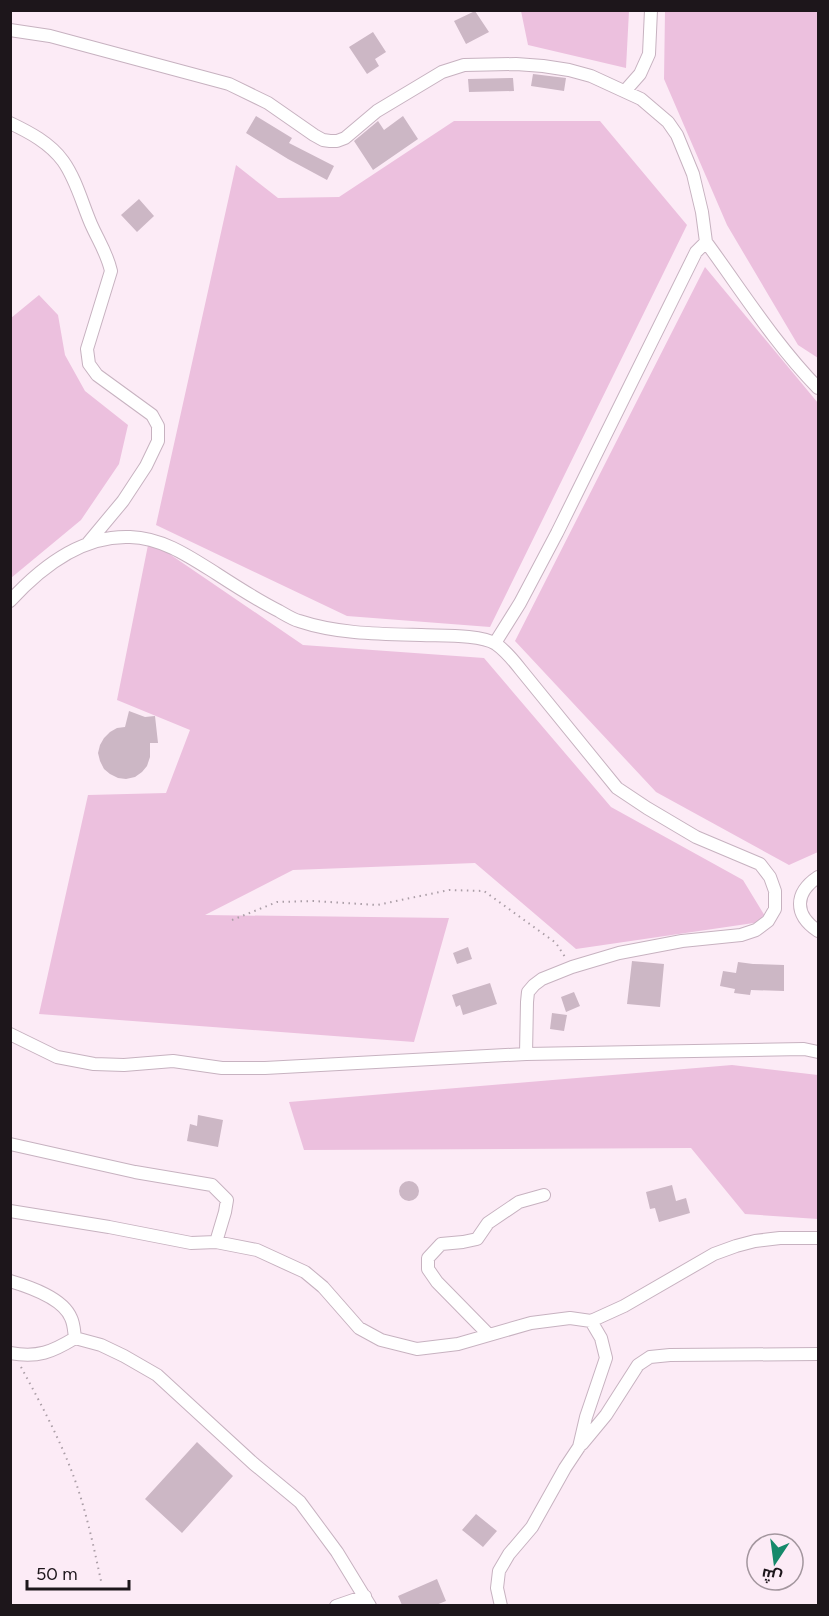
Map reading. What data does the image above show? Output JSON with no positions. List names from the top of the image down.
{
  "scale_bar": "50 m",
  "north": "bottom"
}
